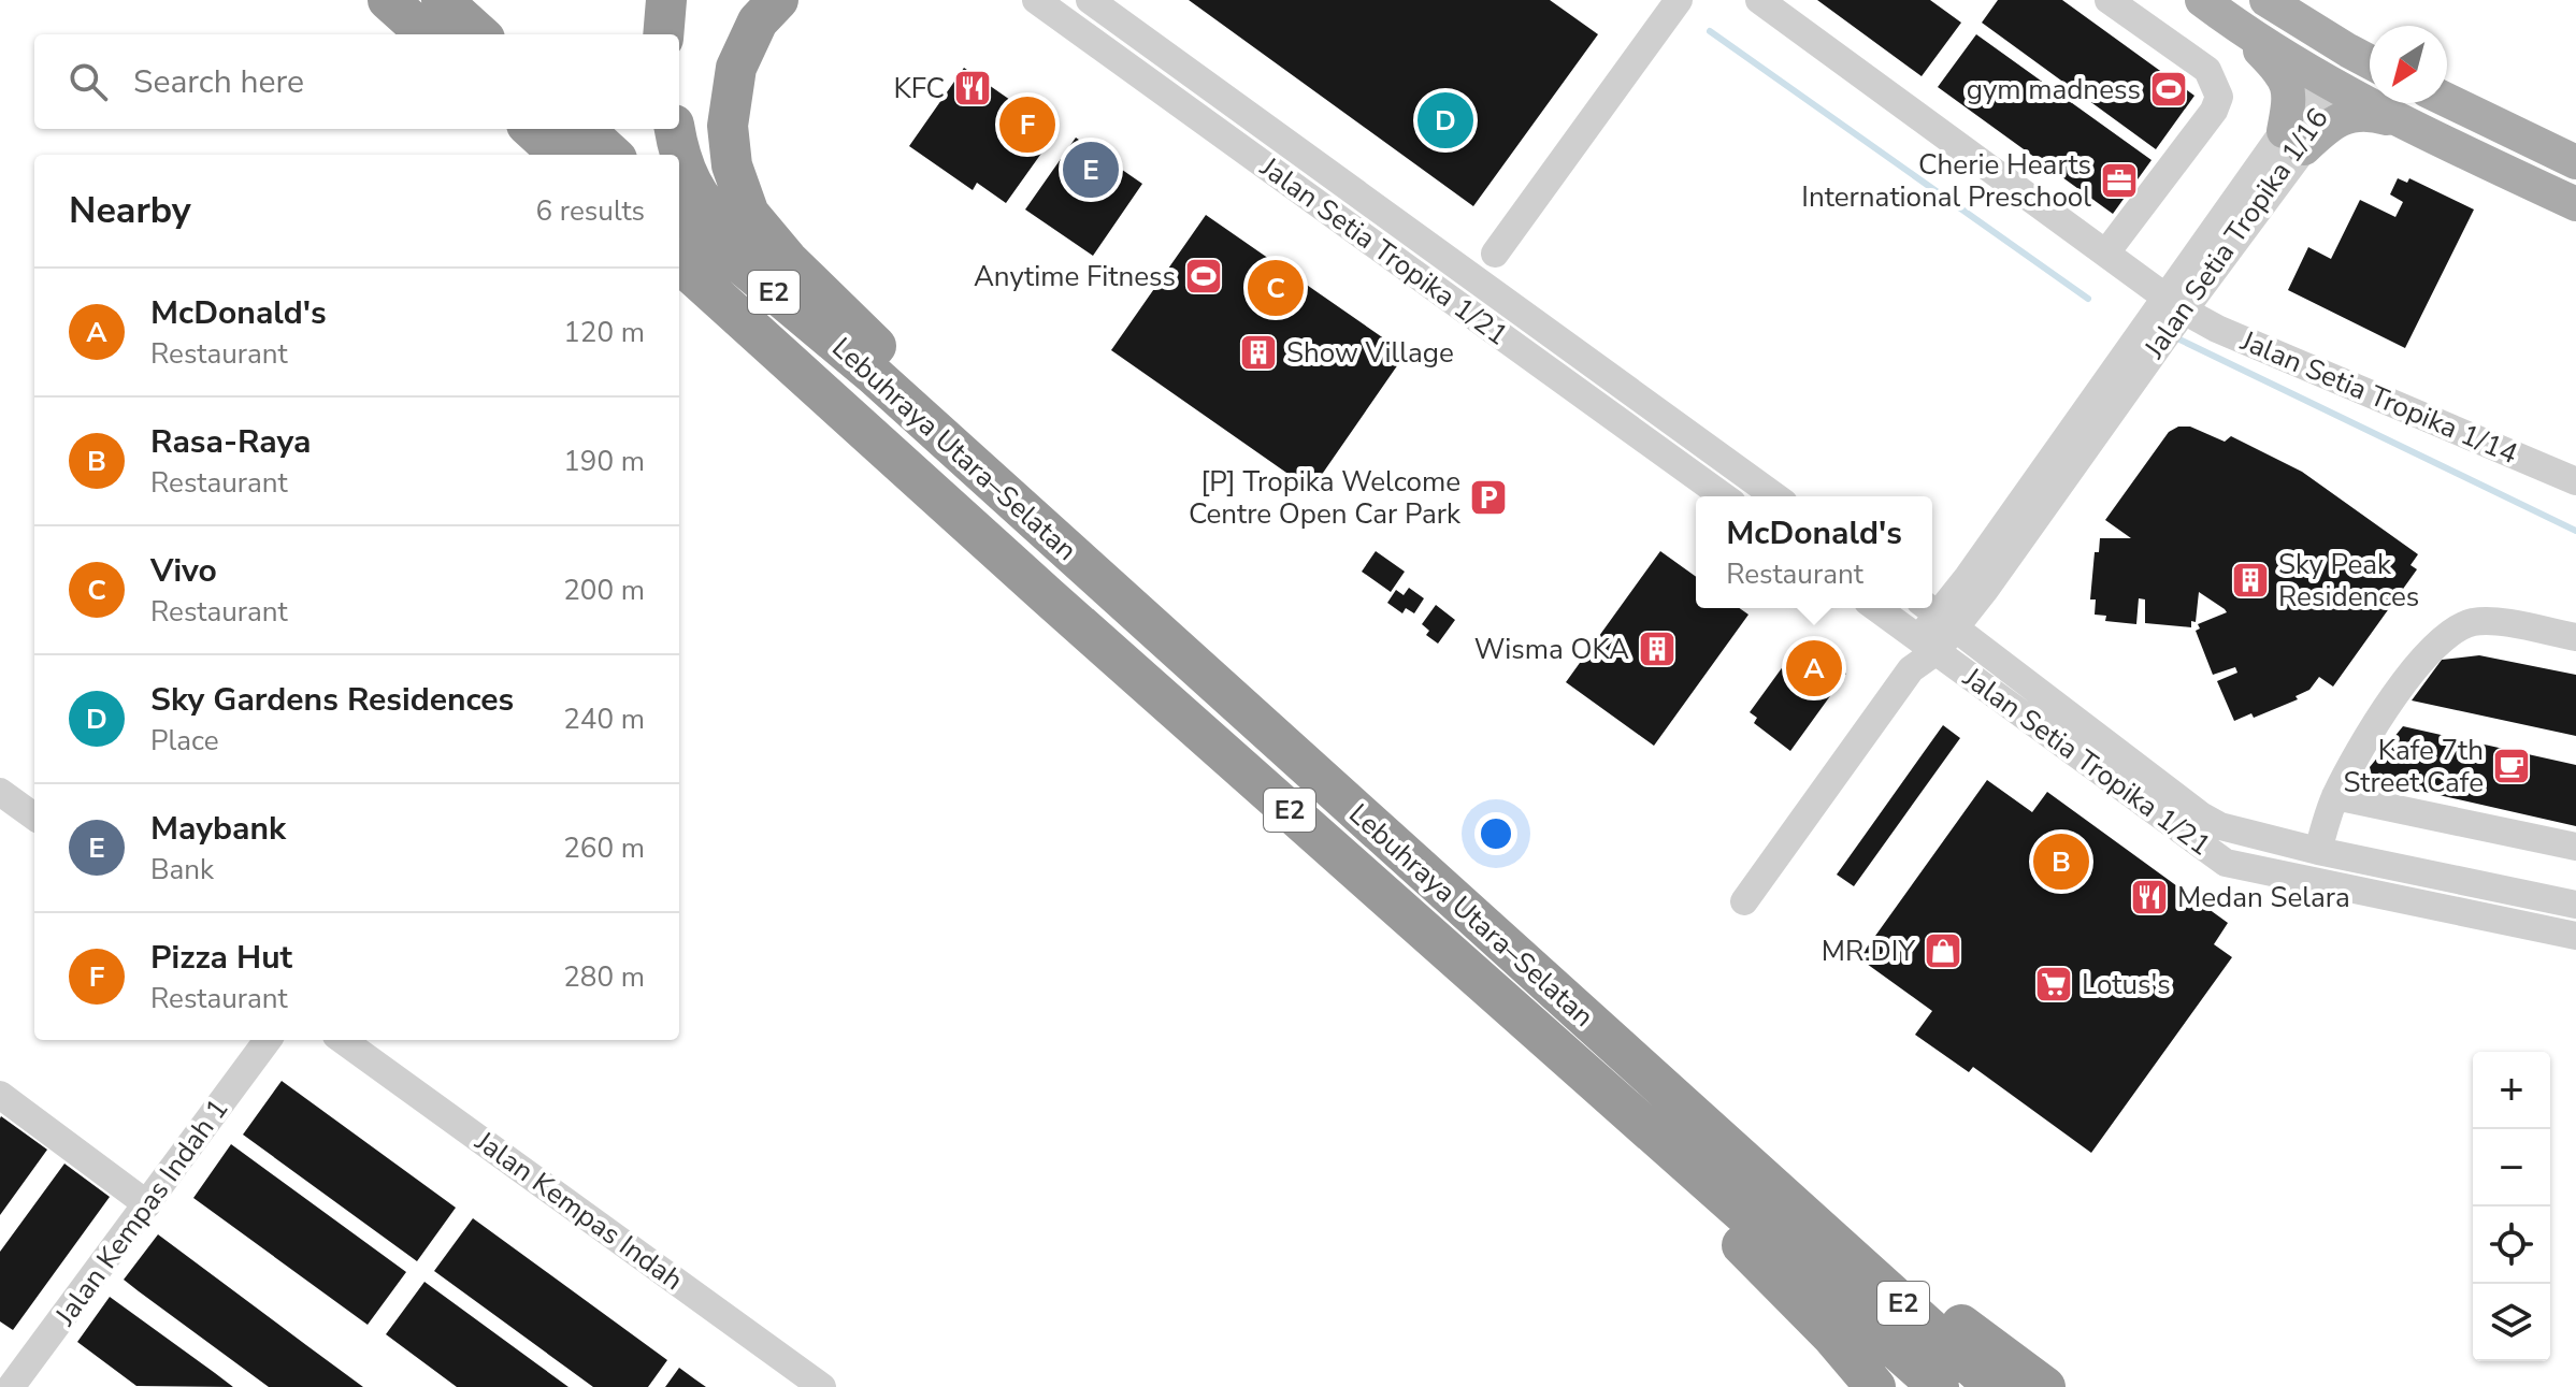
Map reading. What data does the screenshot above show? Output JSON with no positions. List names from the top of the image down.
{
  "streets": {
    "highway": ["E2", "Lebuhraya Utara–Selatan"],
    "street": [
      "Jalan Setia Tropika 1/16",
      "Jalan Setia Tropika 1/21",
      "Jalan Setia Tropika 1/14",
      "Jalan Kempas Indah",
      "Jalan Kempas Indah 1"
    ]
  },
  "crossings": [
    ["Jalan Setia Tropika 1/16", "Jalan Setia Tropika 1/21"],
    ["Jalan Setia Tropika 1/16", "Jalan Setia Tropika 1/14"]
  ],
  "places": {
    "restaurant": ["KFC", "Medan Selara"],
    "sports": ["gym madness", "Anytime Fitness"],
    "office": ["Cherie Hearts International Preschool"],
    "building": ["Show Village", "Sky Peak Residences", "Wisma OKA"],
    "parking": ["[P] Tropika Welcome Centre Open Car Park"],
    "cafe": ["Kafe 7th Street Cafe"],
    "shop": ["MR.DIY"],
    "supermarket": ["Lotus's"]
  },
  "north": "bottom left",
  "page": {
    "search": "Search here",
    "pins": [
      "D",
      "F",
      "E",
      "C",
      "A",
      "B"
    ],
    "heading": ["Nearby", "6 results"],
    "list": [
      {
        "mark": "A",
        "name": "McDonald's",
        "note": "Restaurant",
        "value": "120 m"
      },
      {
        "mark": "B",
        "name": "Rasa-Raya",
        "note": "Restaurant",
        "value": "190 m"
      },
      {
        "mark": "C",
        "name": "Vivo",
        "note": "Restaurant",
        "value": "200 m"
      },
      {
        "mark": "D",
        "name": "Sky Gardens Residences",
        "note": "Place",
        "value": "240 m"
      },
      {
        "mark": "E",
        "name": "Maybank",
        "note": "Bank",
        "value": "260 m"
      },
      {
        "mark": "F",
        "name": "Pizza Hut",
        "note": "Restaurant",
        "value": "280 m"
      }
    ],
    "popup": ["McDonald's", "Restaurant"],
    "map_buttons": ["+", "−"]
  }
}
